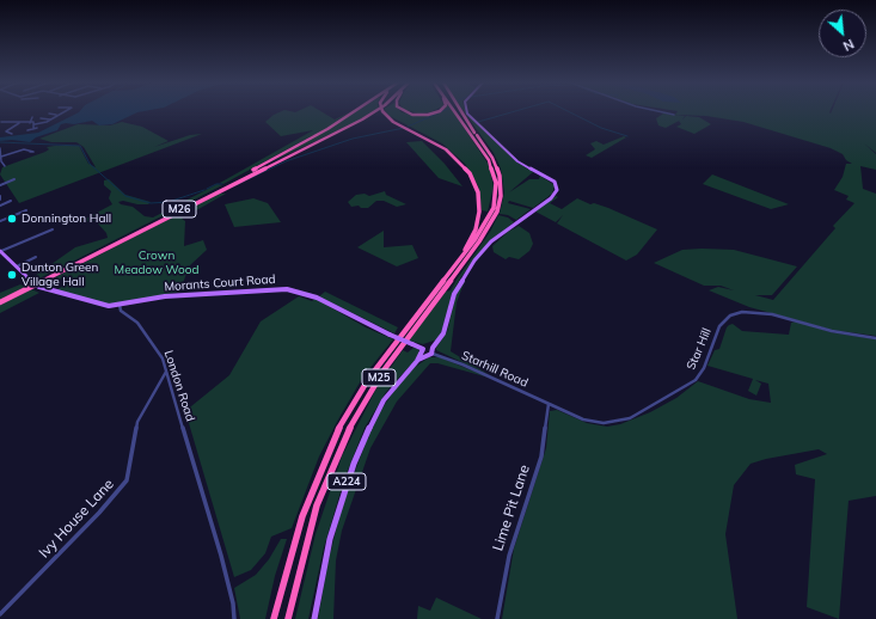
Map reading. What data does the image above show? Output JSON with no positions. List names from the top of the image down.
{
  "streets": {
    "highway": ["M26", "M25"],
    "main road": ["Morants Court Road", "A224"],
    "street": [
      "Star Hill",
      "Starhill Road",
      "London Road",
      "Lime Pit Lane",
      "Ivy House Lane"
    ]
  },
  "crossings": [
    ["Morants Court Road", "Starhill Road"],
    ["Morants Court Road", "London Road"],
    ["Morants Court Road", "A224"],
    ["Star Hill", "Starhill Road"],
    ["Star Hill", "Lime Pit Lane"],
    ["Starhill Road", "A224"],
    ["Starhill Road", "Lime Pit Lane"],
    ["London Road", "Ivy House Lane"]
  ],
  "parks": ["Crown Meadow Wood"],
  "places": ["Donnington Hall", "Dunton Green Village Hall"],
  "north": "bottom right"
}
